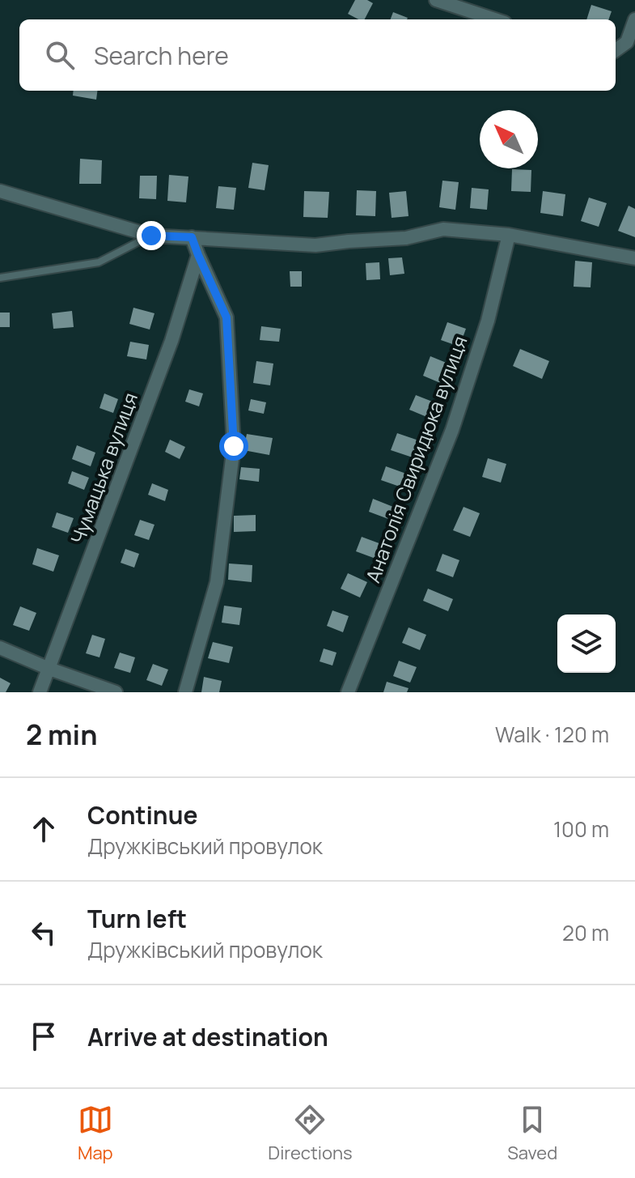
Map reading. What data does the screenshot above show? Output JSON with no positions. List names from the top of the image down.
{
  "streets": {
    "street": ["Анатолія Свиридюка вулиця", "Чумацька вулиця"]
  },
  "north": "top left",
  "page": {
    "search": "Search here",
    "heading": ["2 min", "Walk · 120 m"],
    "list": [
      ["Continue", "Дружківський провулок", "100 m"],
      ["Turn left", "Дружківський провулок", "20 m"],
      "Arrive at destination"
    ],
    "nav": ["Map", "Directions", "Saved"]
  }
}
